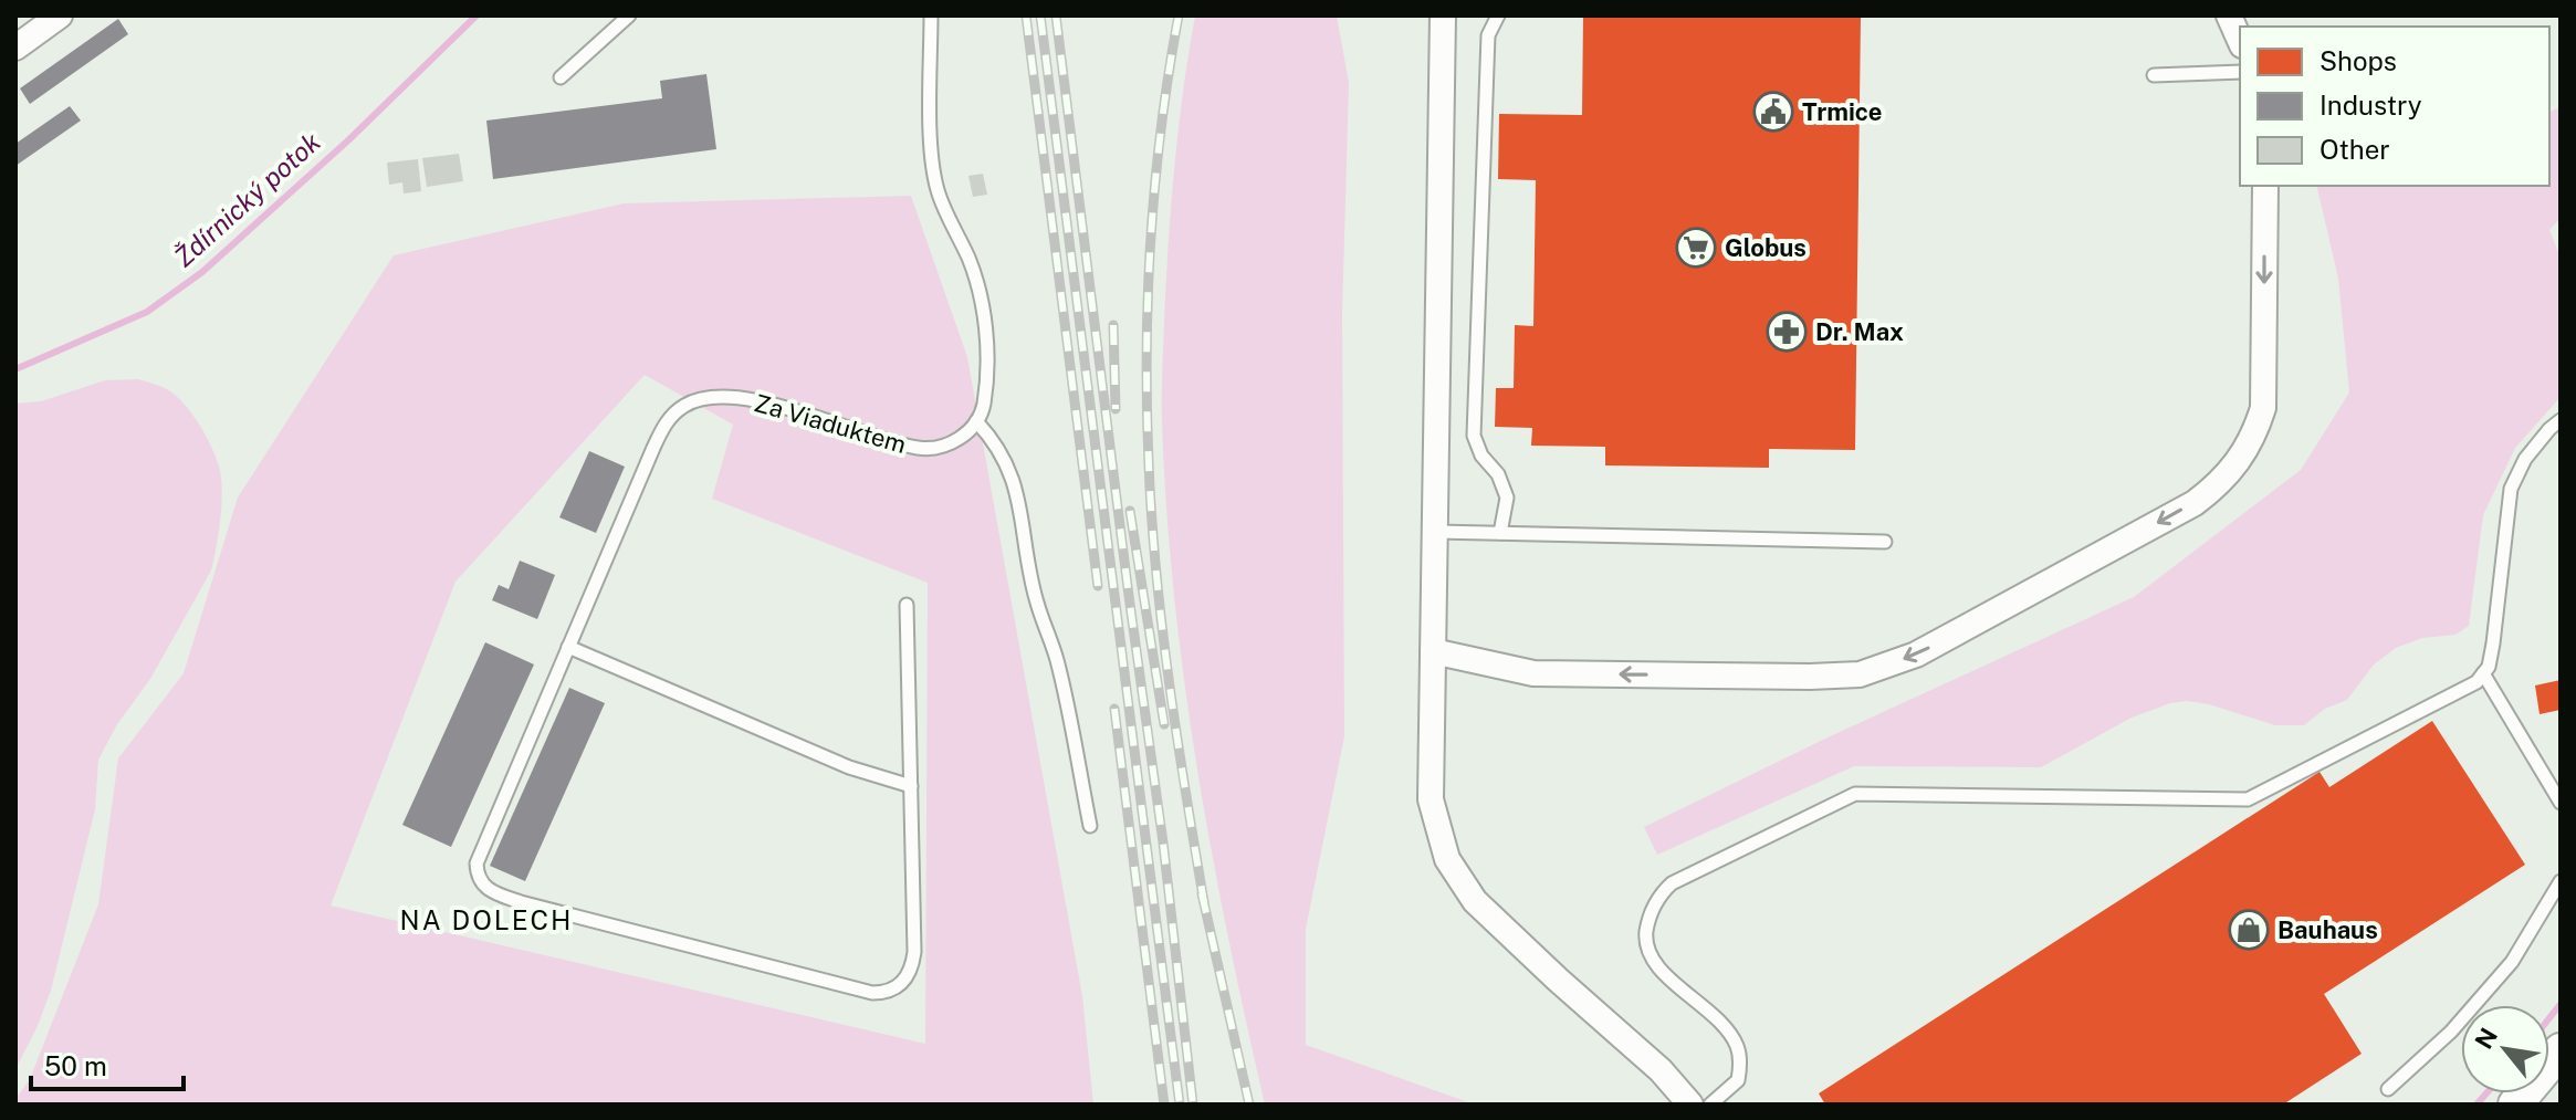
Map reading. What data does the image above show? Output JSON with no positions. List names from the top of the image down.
{
  "streets": {
    "lane": ["Za Viaduktem"]
  },
  "districts": ["NA DOLECH"],
  "water": ["Ždírnický potok"],
  "places": {
    "public building": ["Trmice"],
    "supermarket": ["Globus"],
    "pharmacy": ["Dr. Max"],
    "shop": ["Bauhaus"]
  },
  "legend": ["Shops", "Industry", "Other"],
  "scale_bar": "50 m",
  "north": "top left"
}
